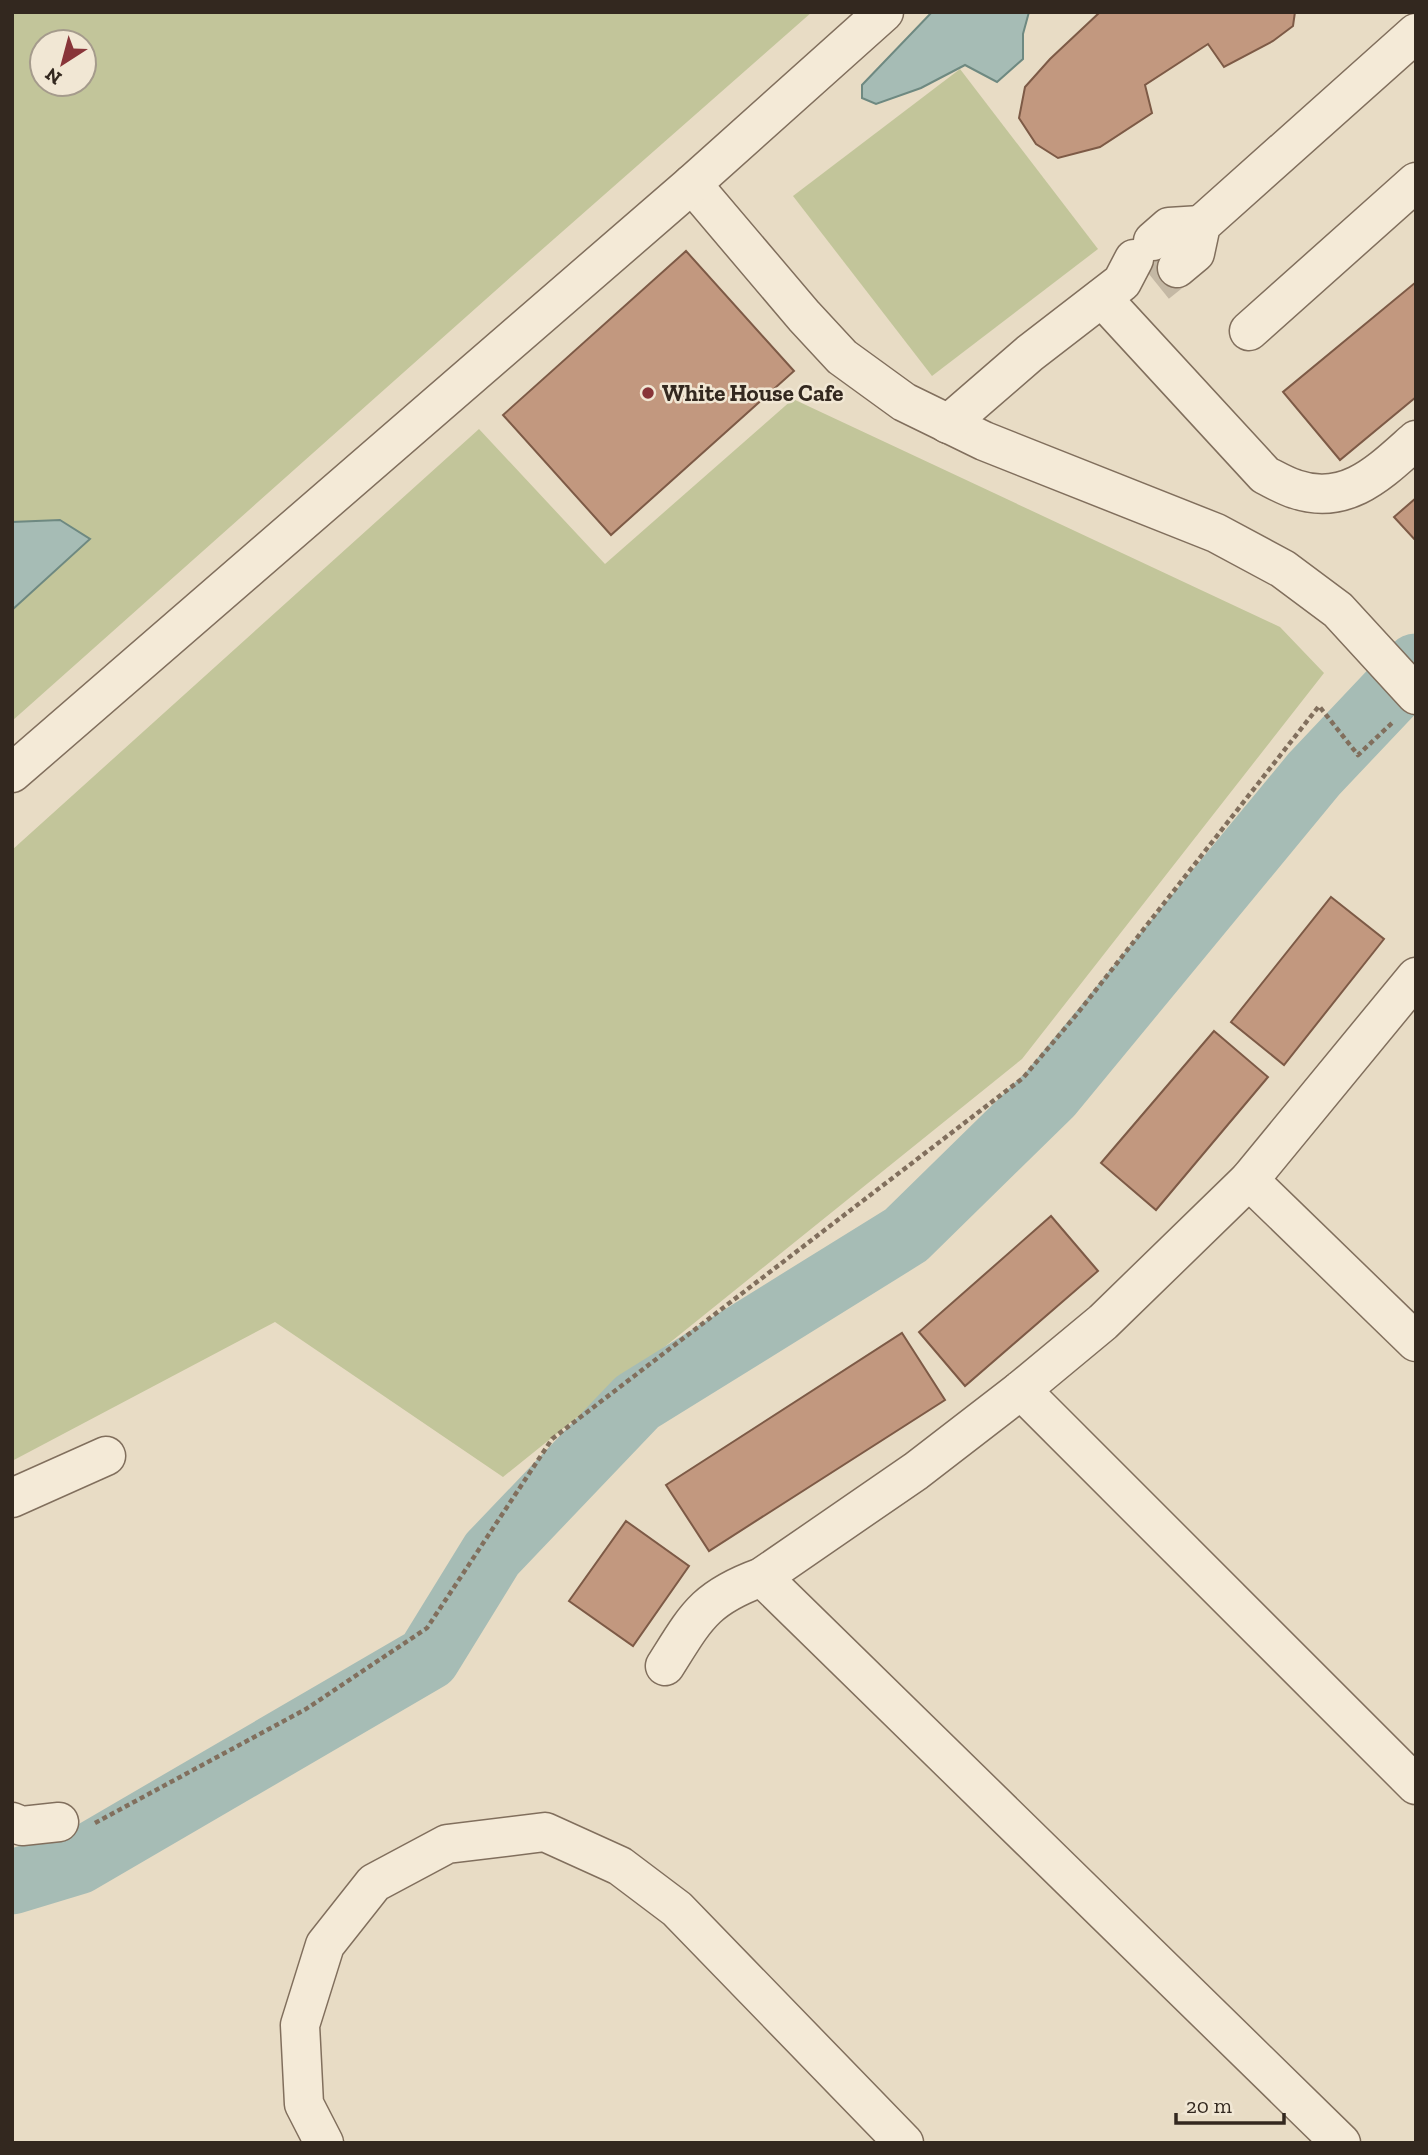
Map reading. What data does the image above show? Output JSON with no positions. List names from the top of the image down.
{
  "places": ["White House Cafe"],
  "scale_bar": "20 m",
  "north": "bottom left"
}
